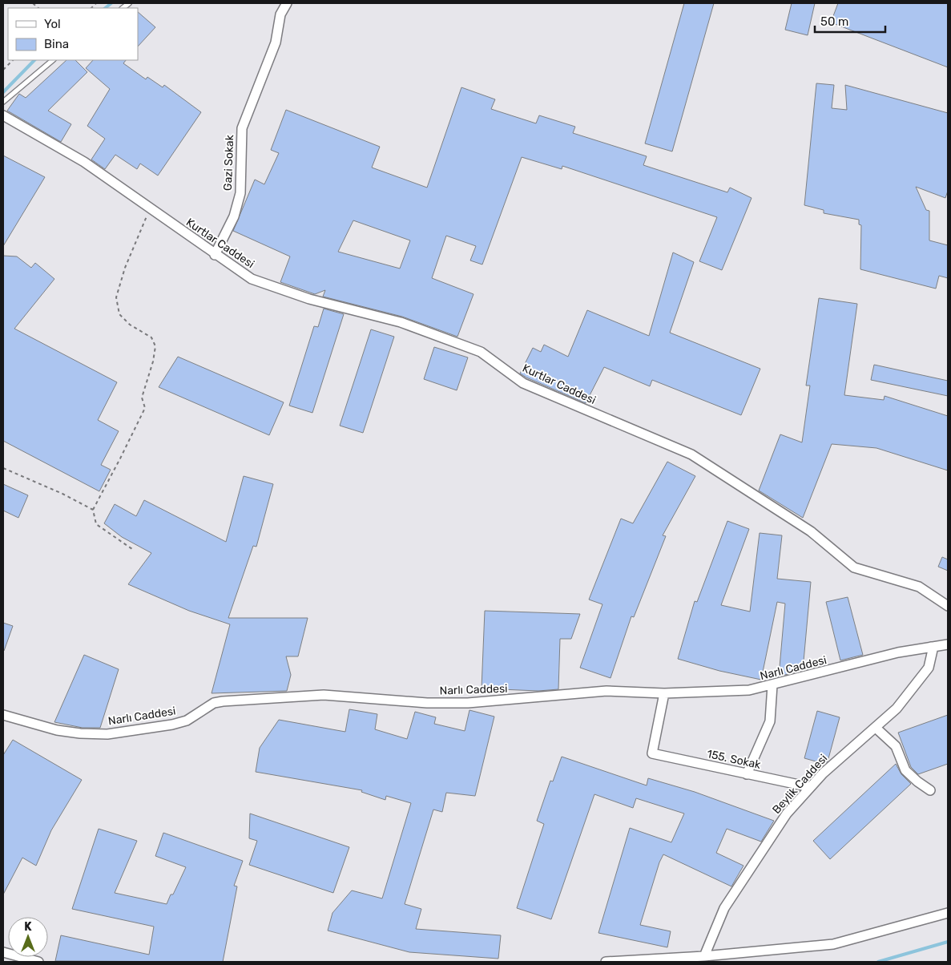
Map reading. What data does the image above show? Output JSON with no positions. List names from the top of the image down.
{
  "streets": {
    "street": [
      "Gazi Sokak",
      "Kurtlar Caddesi",
      "Narlı Caddesi",
      "155. Sokak",
      "Beylik Caddesi"
    ]
  },
  "crossings": [
    ["Gazi Sokak", "Kurtlar Caddesi"],
    ["Narlı Caddesi", "155. Sokak"],
    ["Narlı Caddesi", "Beylik Caddesi"],
    ["155. Sokak", "Beylik Caddesi"]
  ],
  "legend": ["Yol", "Bina"],
  "scale_bar": "50 m",
  "north": "top"
}
